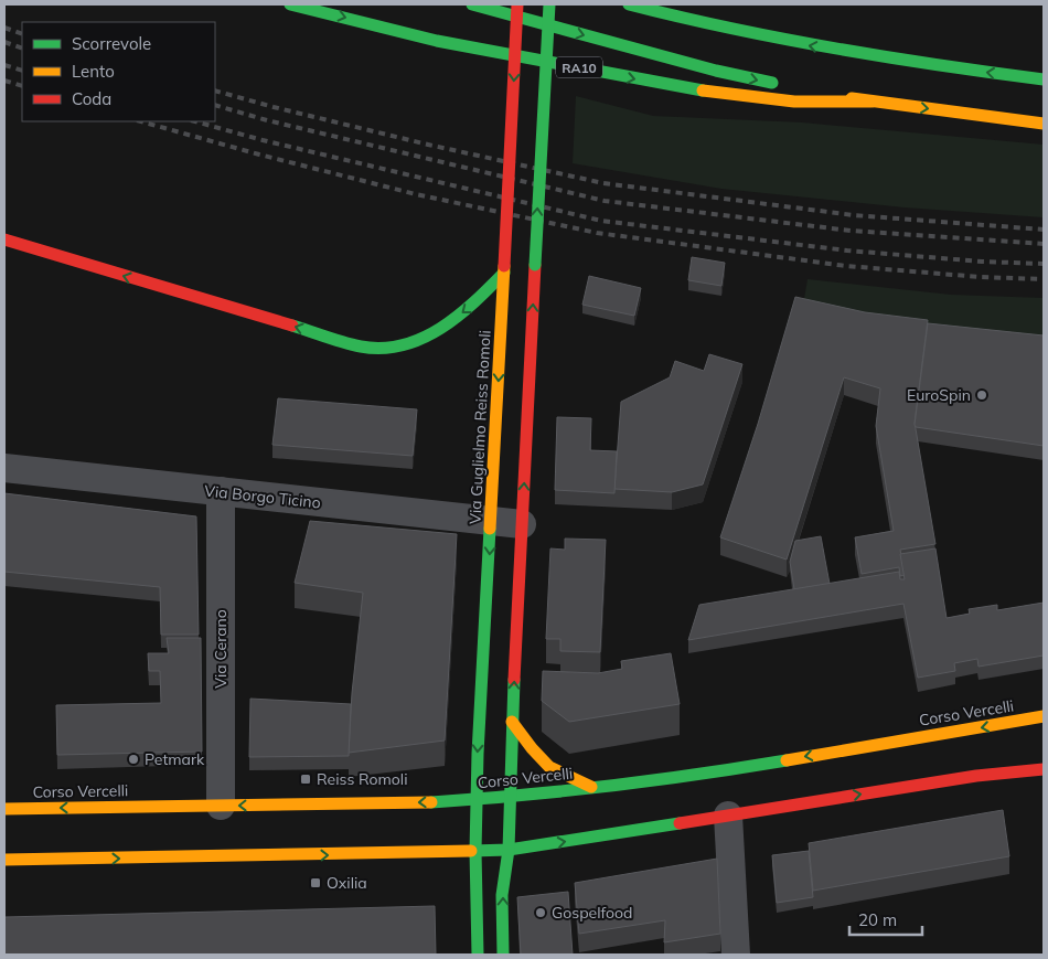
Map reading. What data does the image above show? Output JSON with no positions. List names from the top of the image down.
{
  "streets": {
    "main road": ["RA10", "Via Guglielmo Reiss Romoli", "Corso Vercelli"],
    "street": ["Via Borgo Ticino", "Via Cerano"]
  },
  "crossings": [
    ["Via Guglielmo Reiss Romoli", "Via Borgo Ticino"],
    ["Via Guglielmo Reiss Romoli", "Corso Vercelli"],
    ["Via Borgo Ticino", "Via Cerano"],
    ["Via Cerano", "Corso Vercelli"]
  ],
  "places": {
    "other": ["EuroSpin", "Petmark", "Gospelfood"],
    "transit": ["Reiss Romoli", "Oxilia"]
  },
  "legend": ["Scorrevole", "Lento", "Coda"],
  "scale_bar": "20 m"
}
